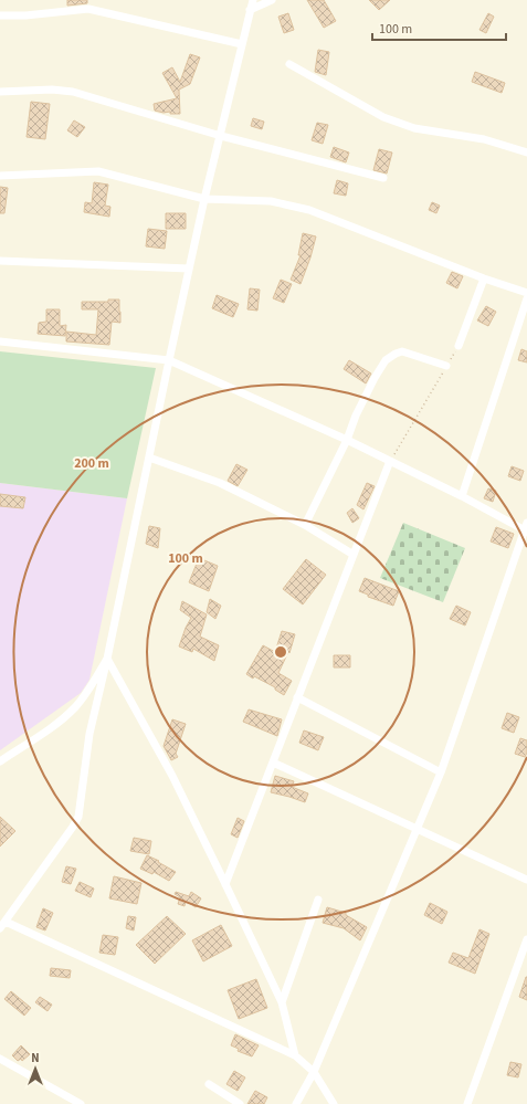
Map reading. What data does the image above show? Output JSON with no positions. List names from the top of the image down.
{
  "scale_bar": "100 m",
  "north": "top",
  "rings": ["200 m", "100 m"]
}
